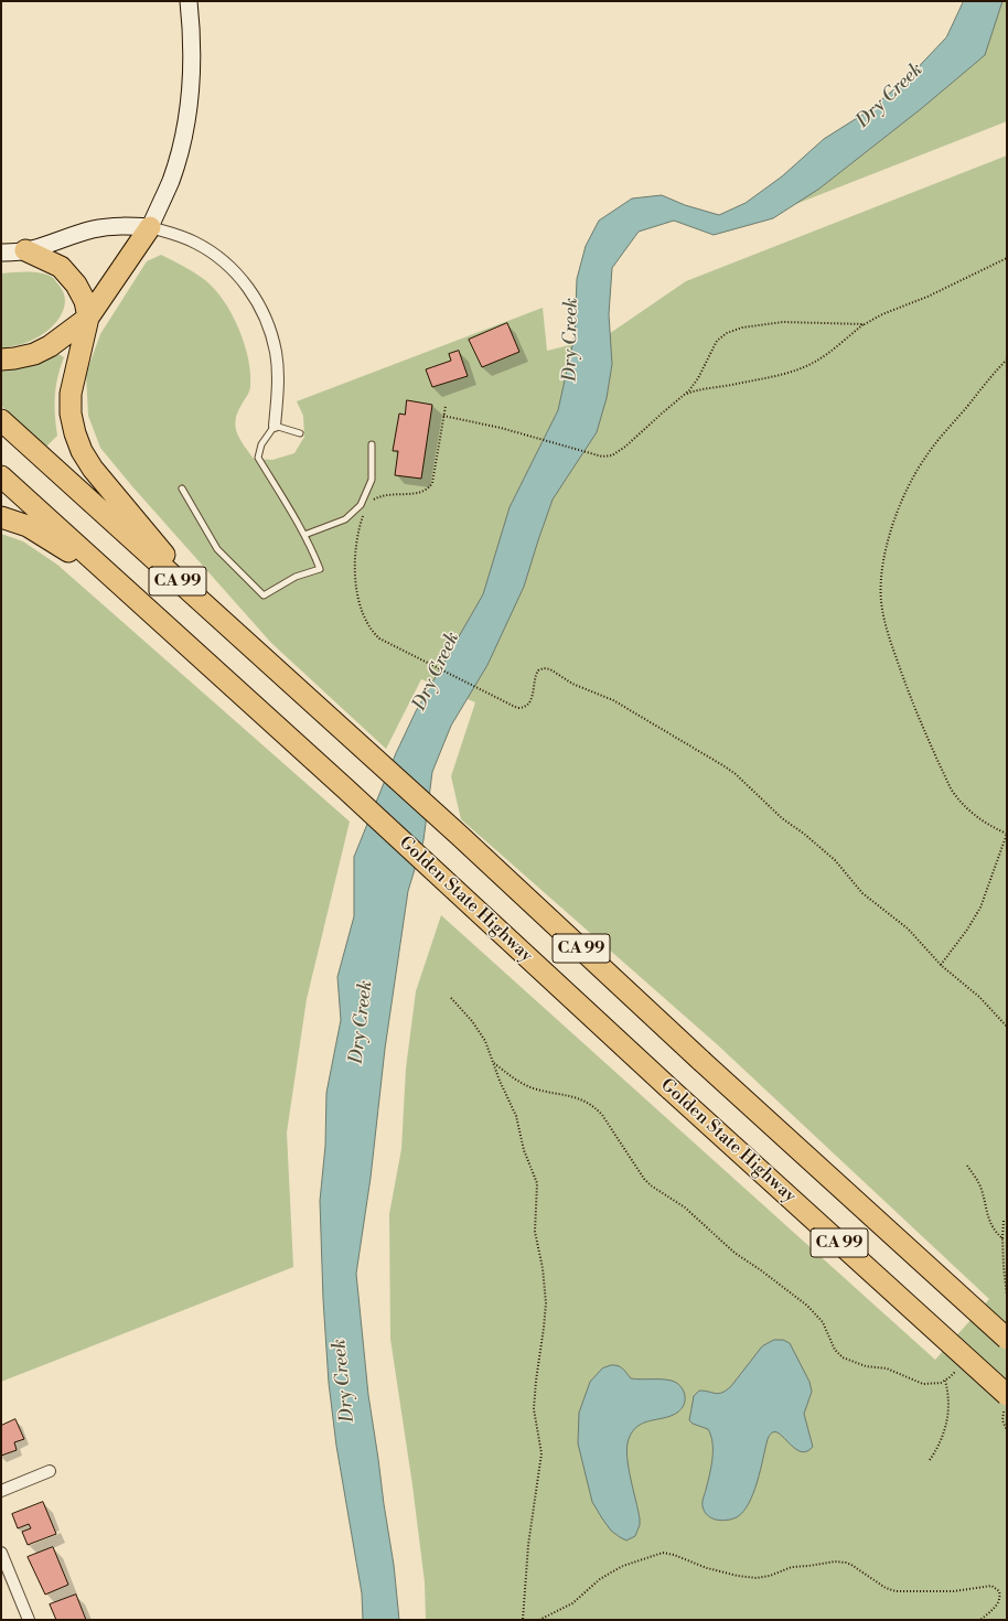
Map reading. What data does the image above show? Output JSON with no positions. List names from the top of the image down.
{
  "streets": {
    "highway": ["CA 99", "Golden State Highway"]
  },
  "water": ["Dry Creek"]
}
